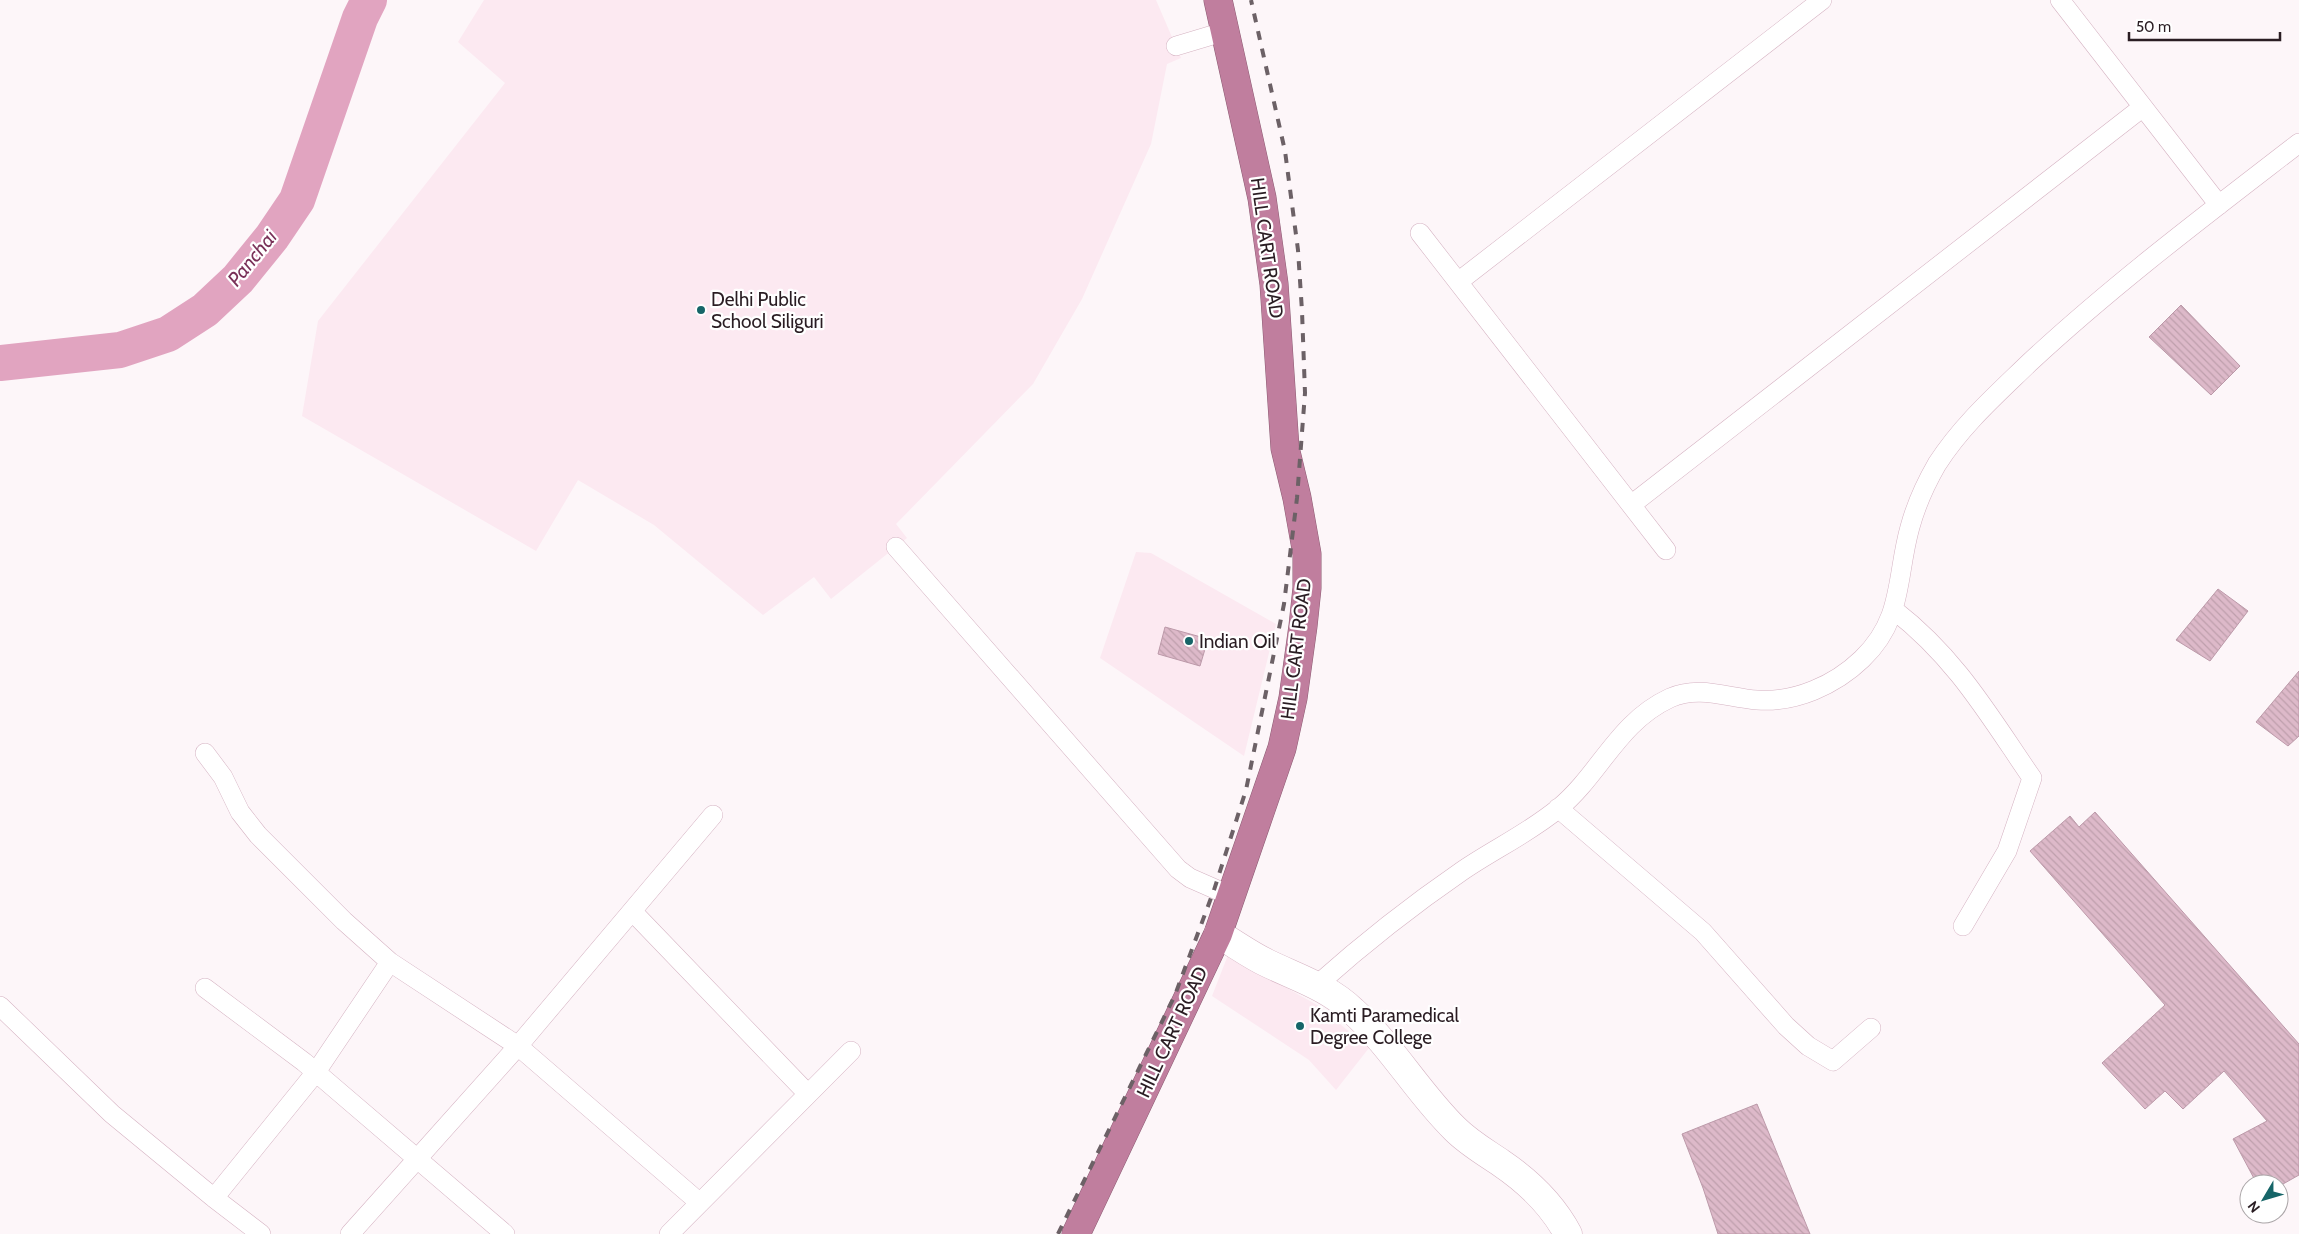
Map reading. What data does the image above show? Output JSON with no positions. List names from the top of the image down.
{
  "streets": {
    "highway": ["HILL CART ROAD"]
  },
  "water": ["Panchai"],
  "places": ["Delhi Public School Siliguri", "Indian Oil", "Kamti Paramedical Degree College"],
  "scale_bar": "50 m",
  "north": "bottom left"
}
